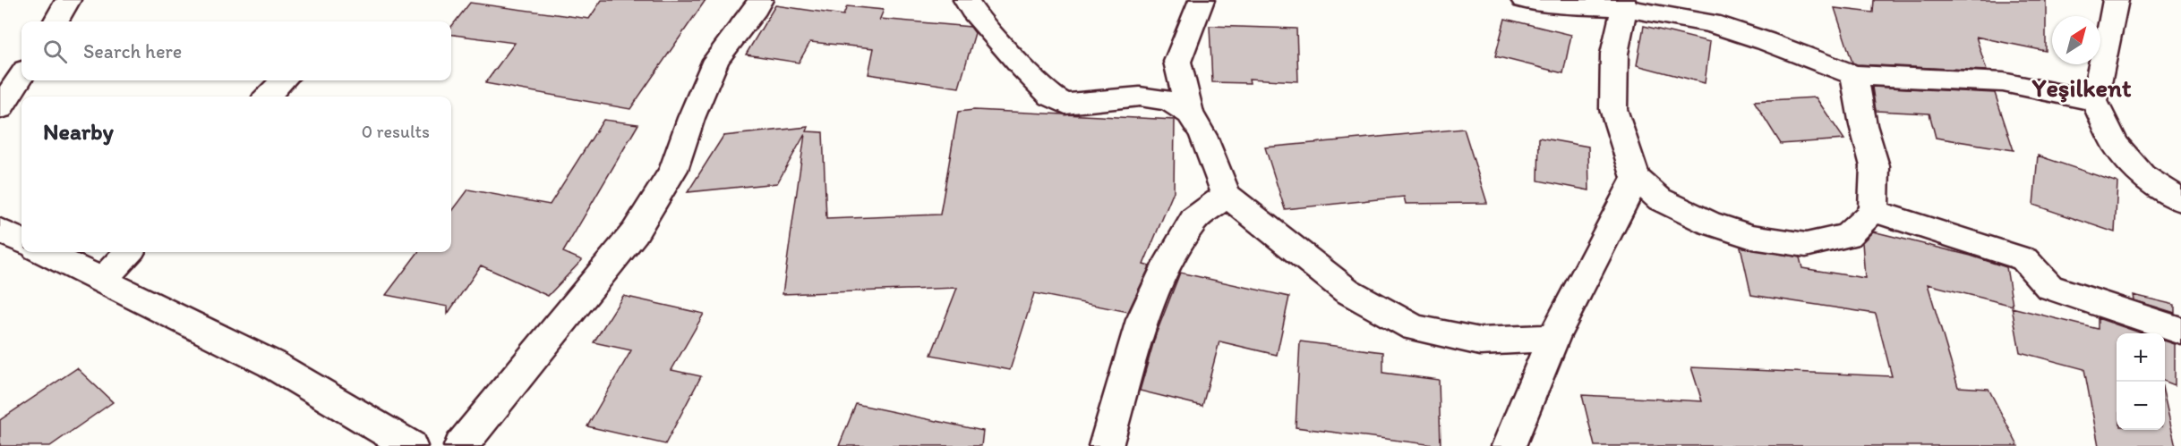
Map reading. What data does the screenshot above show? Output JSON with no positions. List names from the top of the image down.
{
  "districts": ["Yeşilkent"],
  "north": "top right",
  "page": {
    "search": "Search here",
    "heading": ["Nearby", "0 results"],
    "map_buttons": ["+", "−"]
  }
}
